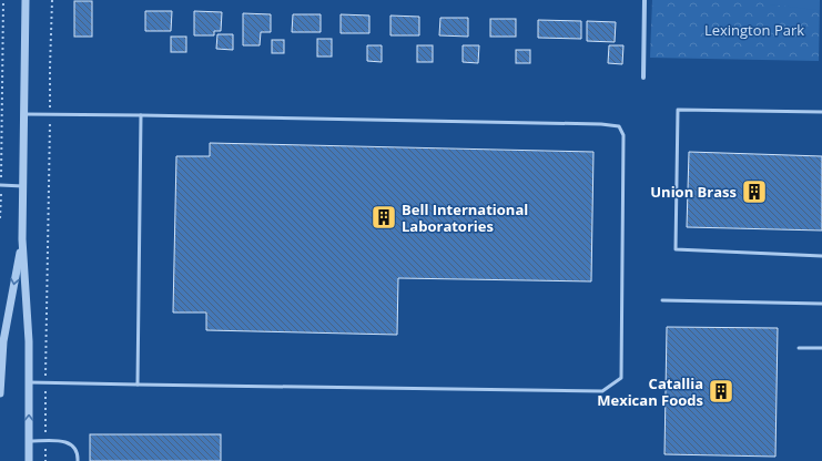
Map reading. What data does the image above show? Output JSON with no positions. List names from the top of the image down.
{
  "parks": ["Lexington Park"],
  "places": {
    "building": ["Union Brass", "Bell International Laboratories", "Catallia Mexican Foods"]
  }
}
